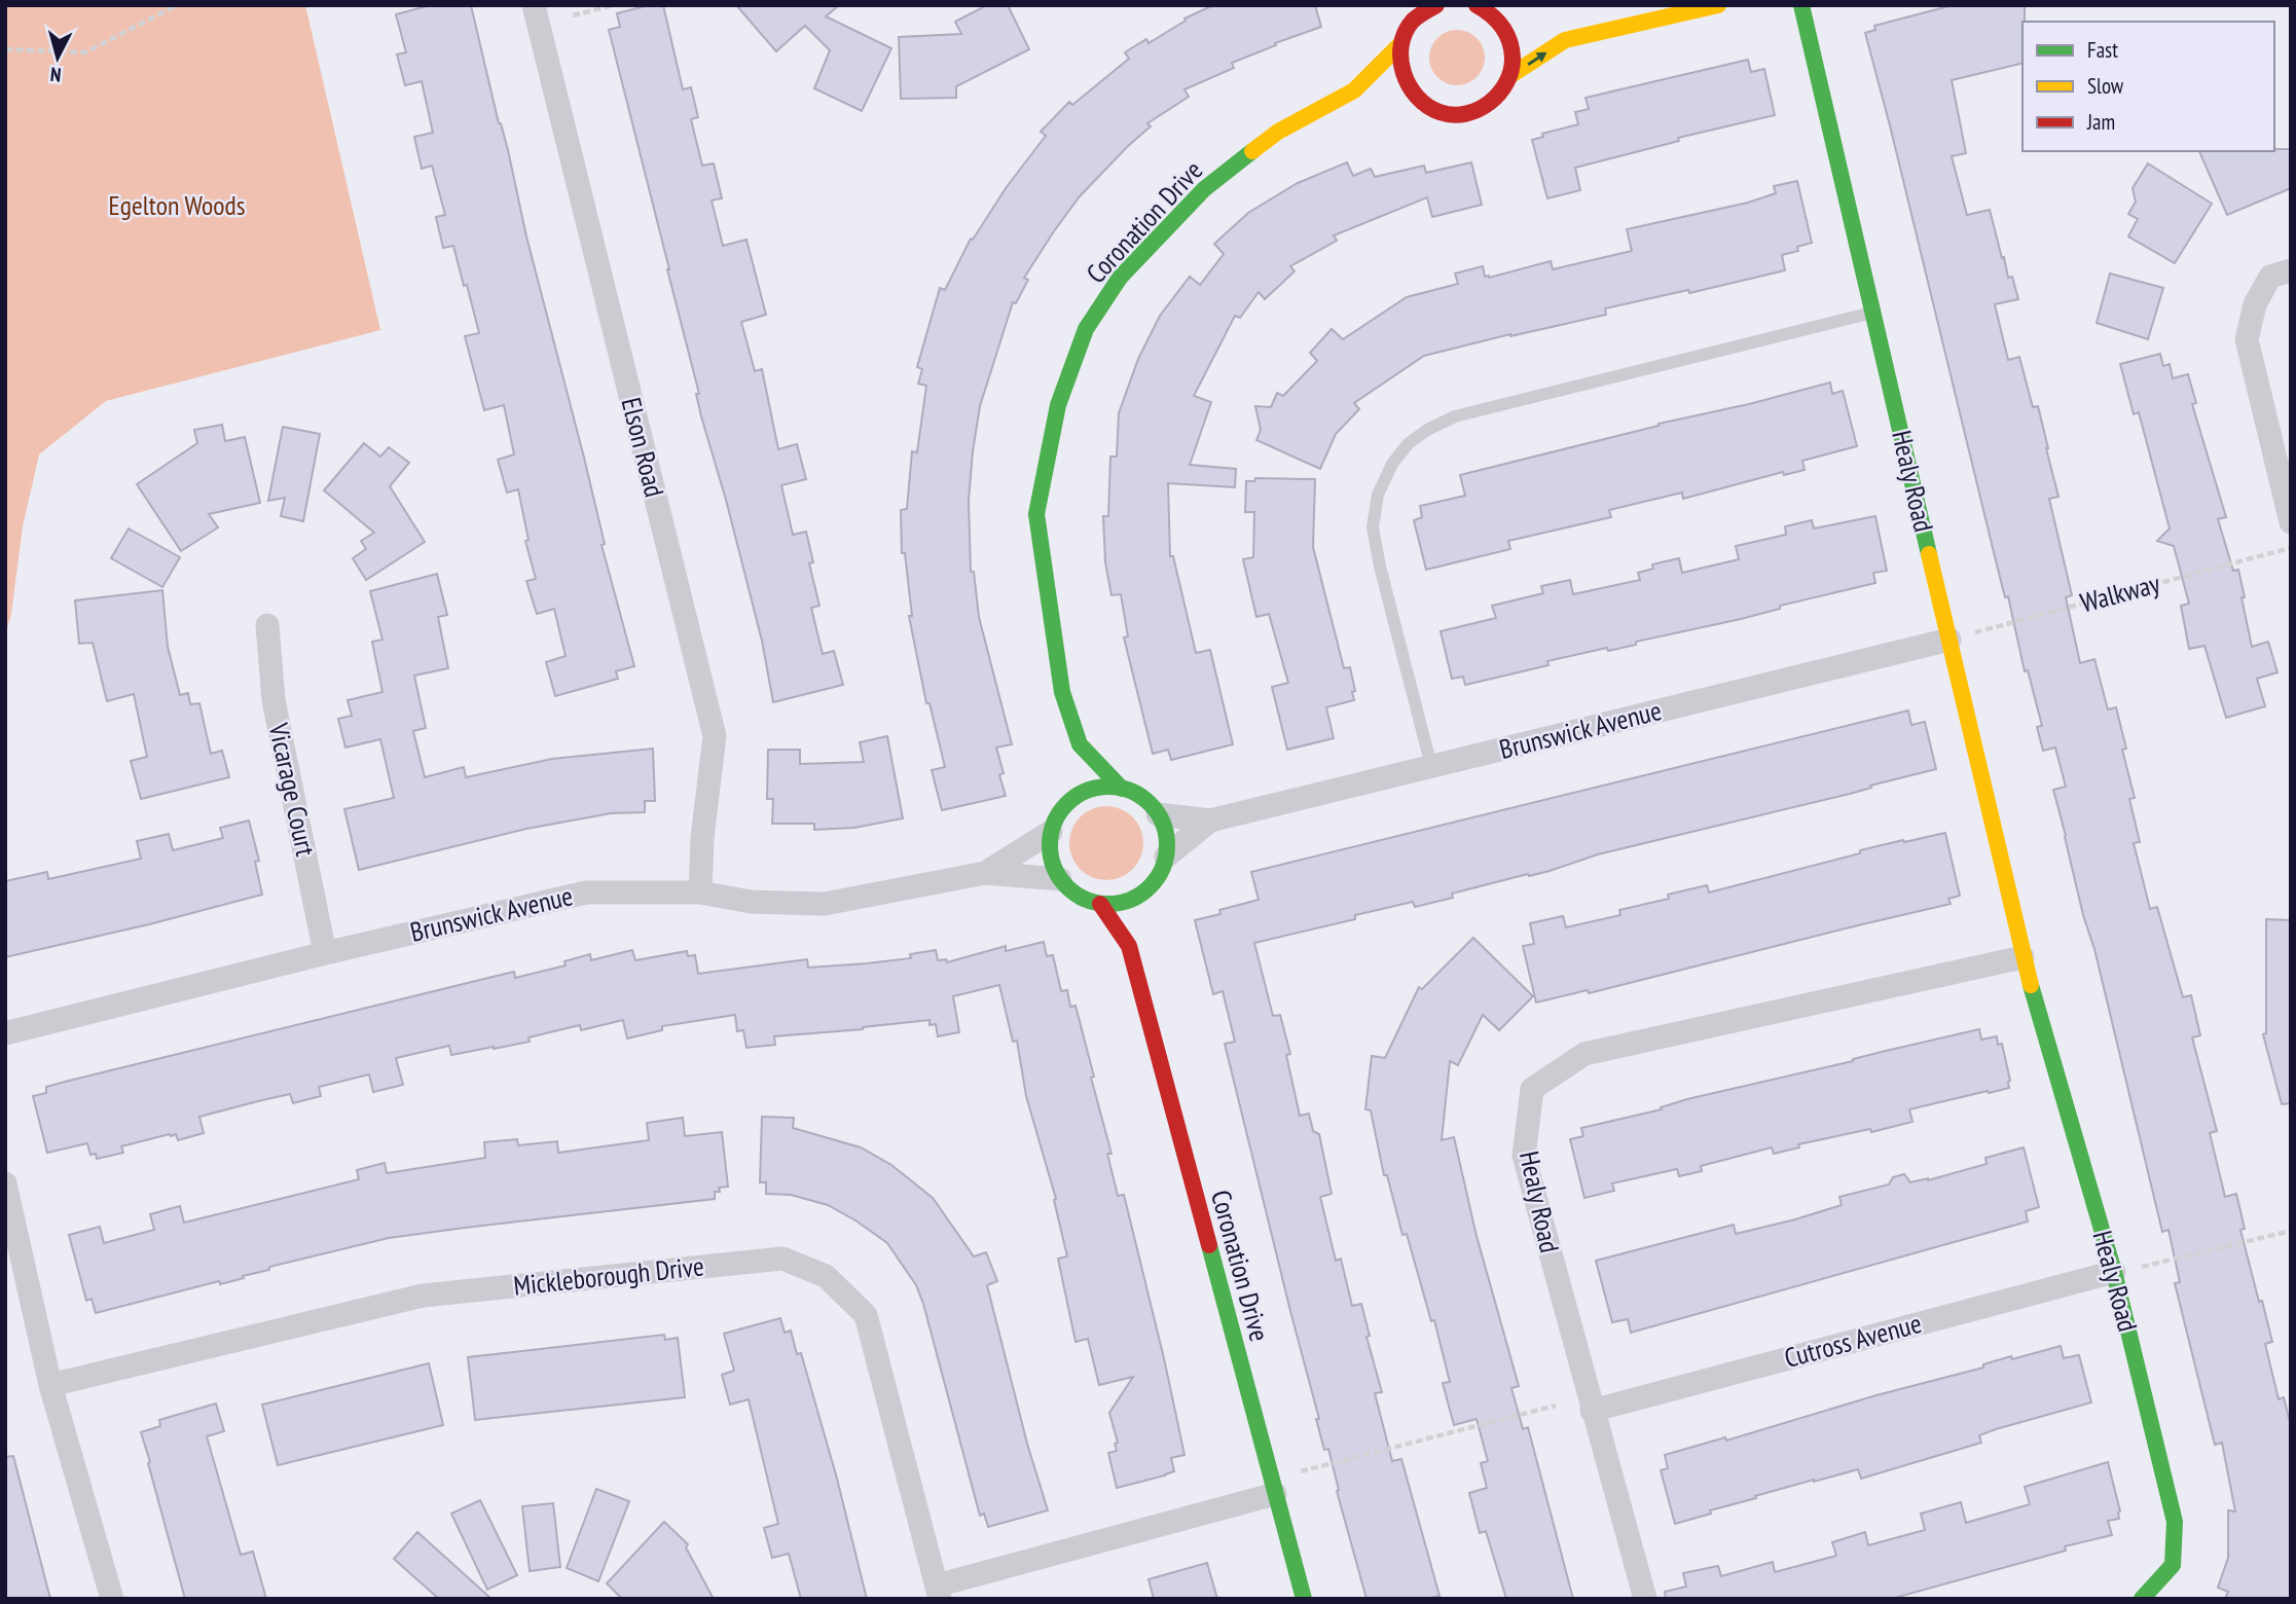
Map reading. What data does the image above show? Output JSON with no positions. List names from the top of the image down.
{
  "streets": {
    "street": [
      "Coronation Drive",
      "Elson Road",
      "Healy Road",
      "Brunswick Avenue",
      "Vicarage Court",
      "Mickleborough Drive",
      "Cutross Avenue"
    ],
    "path": ["Walkway"]
  },
  "crossings": [
    ["Coronation Drive", "Brunswick Avenue"],
    ["Elson Road", "Brunswick Avenue"],
    ["Healy Road", "Walkway"],
    ["Healy Road", "Brunswick Avenue"],
    ["Healy Road", "Cutross Avenue"],
    ["Walkway", "Brunswick Avenue"],
    ["Brunswick Avenue", "Vicarage Court"]
  ],
  "parks": ["Egelton Woods"],
  "legend": ["Fast", "Slow", "Jam"],
  "north": "bottom"
}
